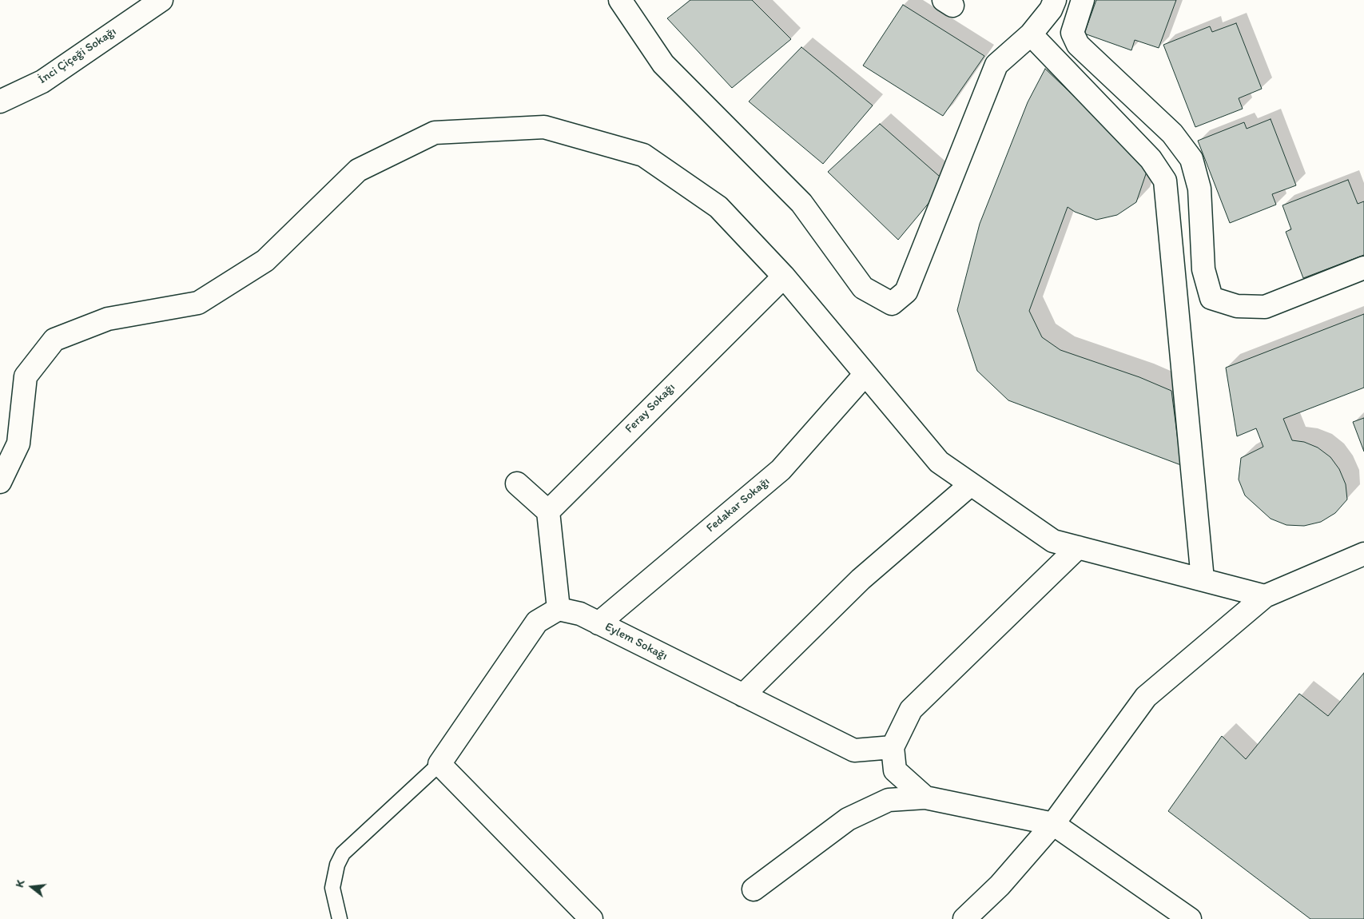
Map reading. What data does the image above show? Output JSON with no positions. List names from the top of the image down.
{
  "streets": {
    "street": [
      "İnci Çiçeği Sokağı",
      "Feray Sokağı",
      "Fedakar Sokağı",
      "Eylem Sokağı"
    ]
  },
  "crossings": [
    ["Fedakar Sokağı", "Eylem Sokağı"]
  ],
  "north": "left"
}
